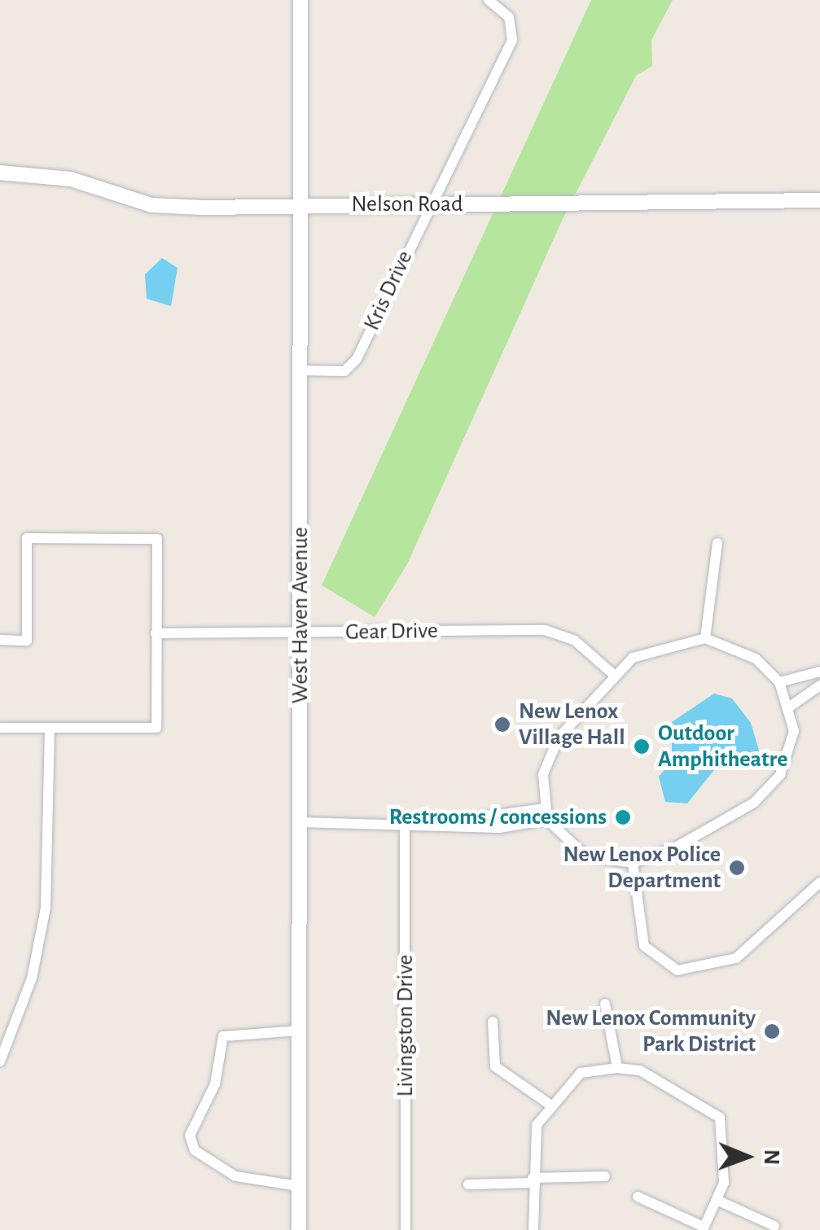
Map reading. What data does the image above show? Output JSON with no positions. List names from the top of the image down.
{
  "streets": {
    "street": [
      "Nelson Road",
      "Kris Drive",
      "West Haven Avenue",
      "Gear Drive",
      "Livingston Drive"
    ]
  },
  "crossings": [
    ["Nelson Road", "Kris Drive"],
    ["Nelson Road", "West Haven Avenue"],
    ["Kris Drive", "West Haven Avenue"],
    ["West Haven Avenue", "Gear Drive"]
  ],
  "places": [
    "New Lenox Village Hall",
    "Outdoor Amphitheatre",
    "Restrooms / concessions",
    "New Lenox Police Department",
    "New Lenox Community Park District"
  ],
  "north": "right"
}
